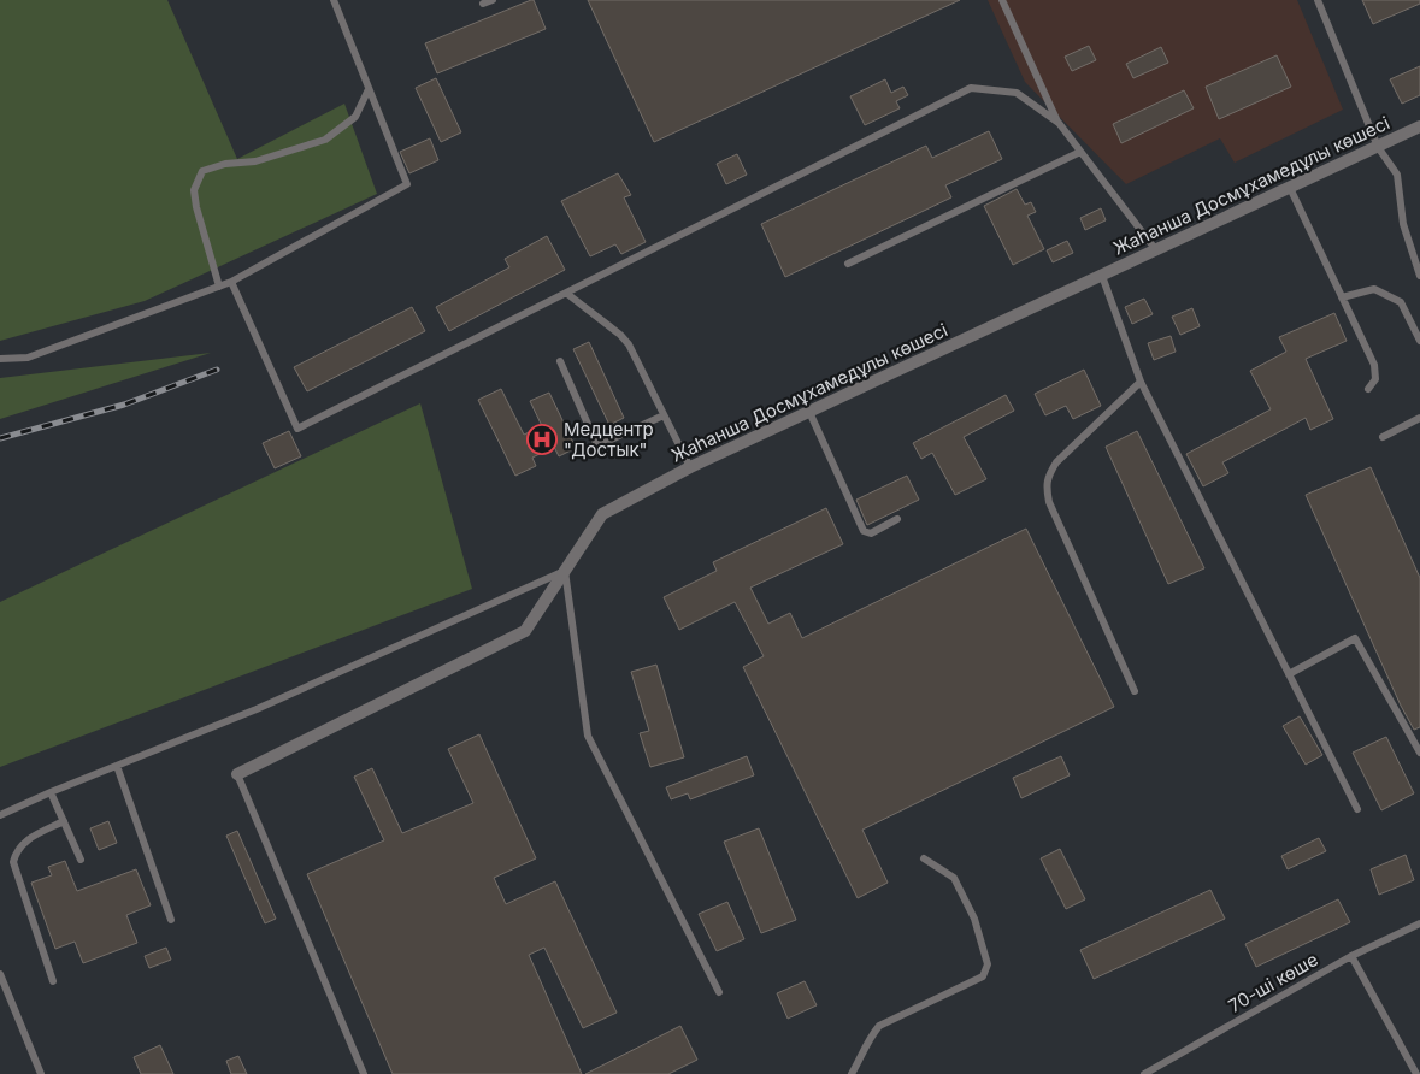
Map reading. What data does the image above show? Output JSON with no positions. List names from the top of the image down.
{
  "streets": {
    "street": ["Жаһанша Досмұхамедұлы көшесі"],
    "lane": ["70-ші көше"]
  },
  "places": {
    "hospital": ["Медцентр \"Достык\""]
  }
}
